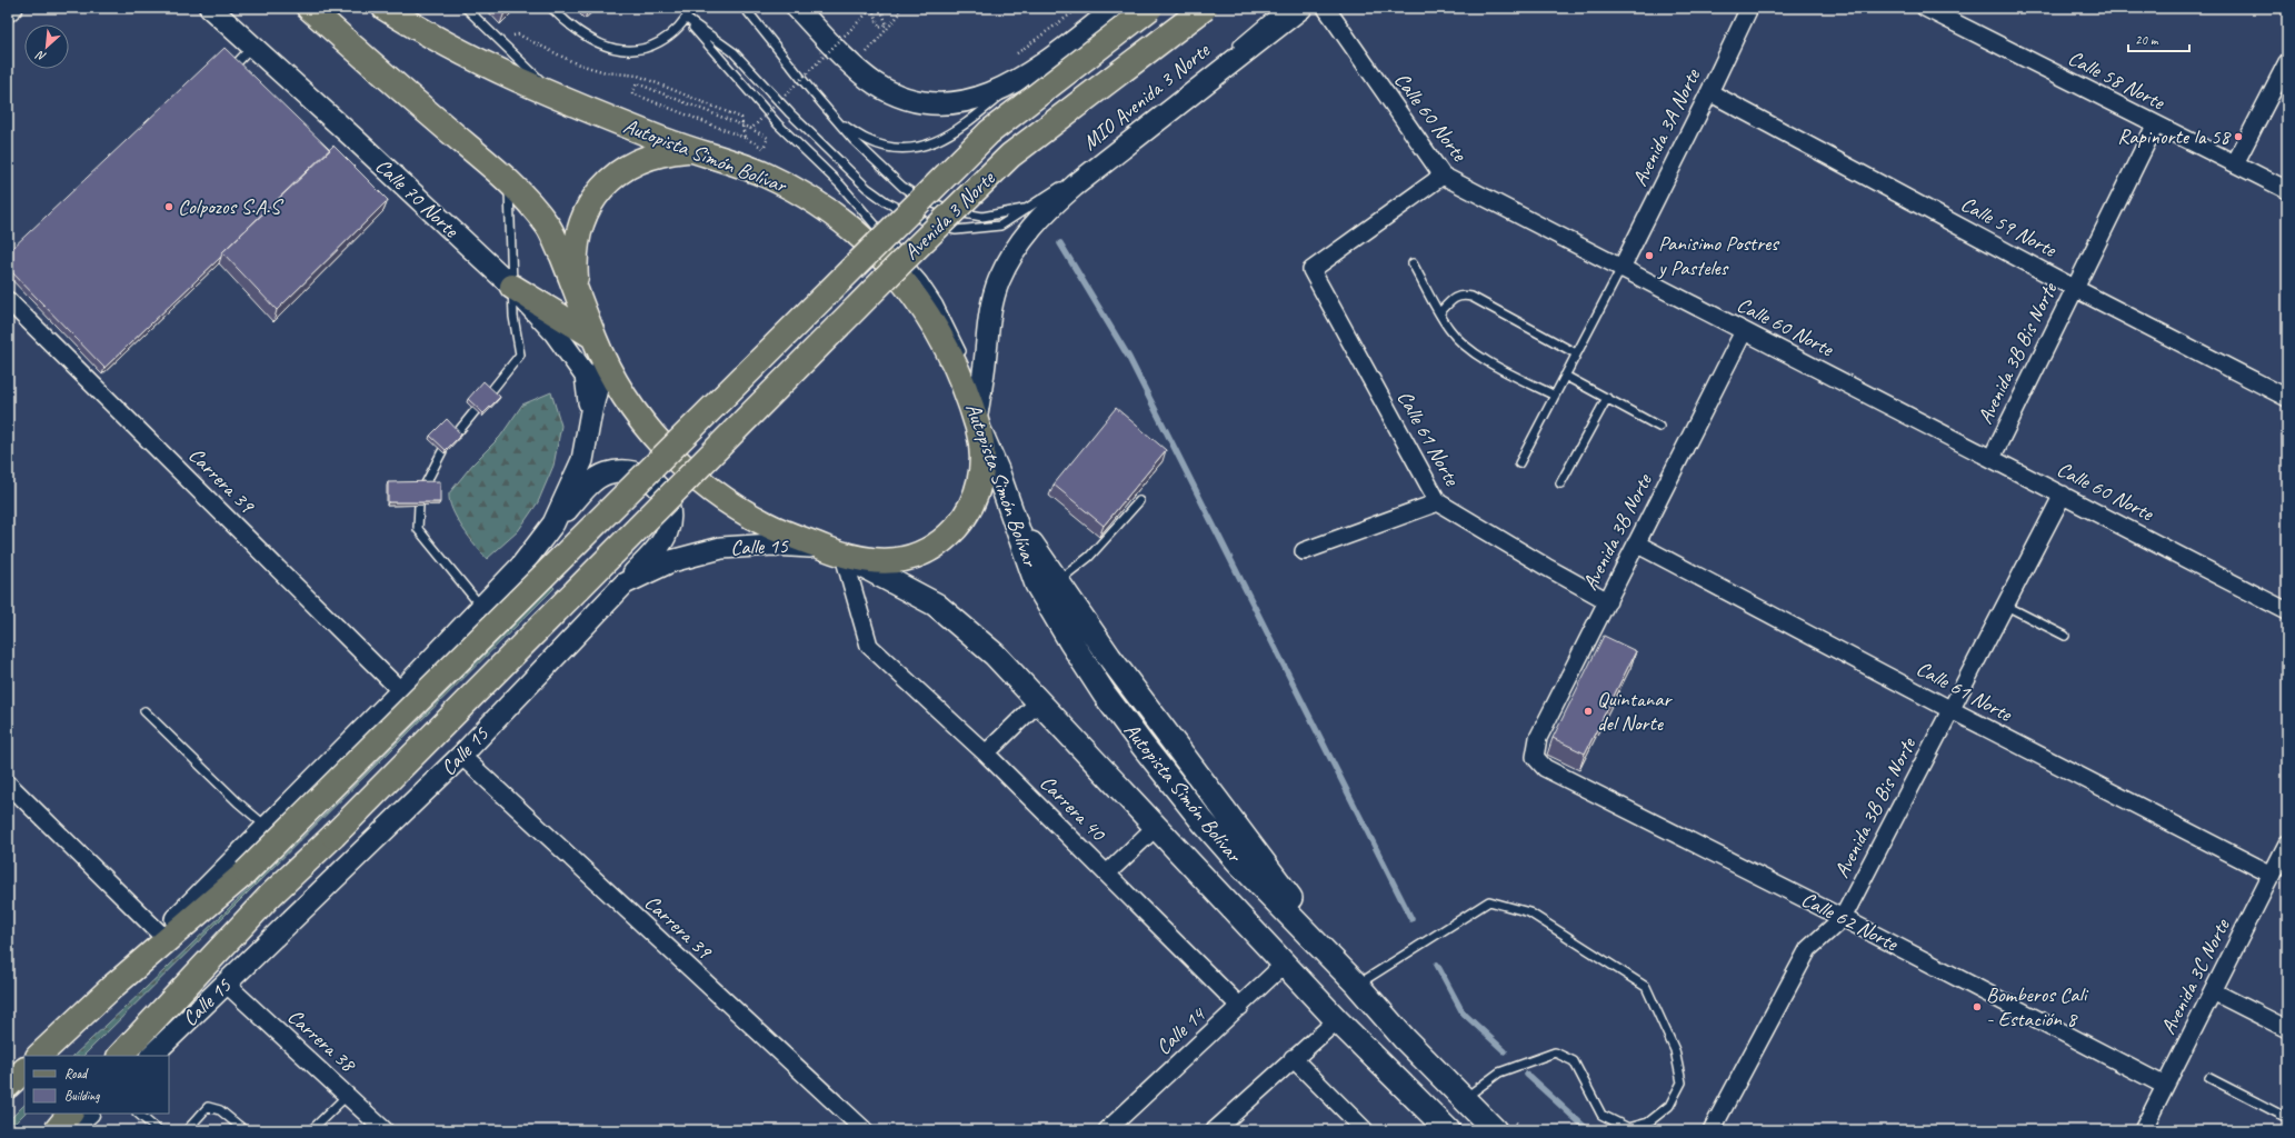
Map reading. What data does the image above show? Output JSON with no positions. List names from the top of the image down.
{
  "streets": {
    "main road": ["Autopista Simón Bolívar", "Avenida 3 Norte", "Calle 15"],
    "street": [
      "Calle 58 Norte",
      "Calle 60 Norte",
      "Avenida 3A Norte",
      "Calle 70 Norte",
      "Calle 59 Norte",
      "Avenida 3B Bis Norte",
      "Calle 61 Norte",
      "Carrera 39",
      "Avenida 3B Norte",
      "Carrera 40",
      "Calle 62 Norte",
      "Avenida 3C Norte",
      "Calle 14",
      "Carrera 38"
    ],
    "lane": ["MIO Avenida 3 Norte"]
  },
  "crossings": [
    ["Calle 58 Norte", "Avenida 3B Bis Norte"],
    ["Calle 60 Norte", "Avenida 3A Norte"],
    ["Calle 60 Norte", "Avenida 3B Bis Norte"],
    ["Calle 60 Norte", "Calle 61 Norte"],
    ["Calle 60 Norte", "Avenida 3B Norte"],
    ["Avenida 3A Norte", "Calle 59 Norte"],
    ["Autopista Simón Bolívar", "Calle 15"],
    ["Autopista Simón Bolívar", "Carrera 40"],
    ["Autopista Simón Bolívar", "Calle 14"],
    ["Avenida 3 Norte", "Calle 15"],
    ["Calle 59 Norte", "Avenida 3B Bis Norte"],
    ["Avenida 3B Bis Norte", "Calle 61 Norte"],
    ["Avenida 3B Bis Norte", "Calle 62 Norte"],
    ["Calle 61 Norte", "Avenida 3B Norte"],
    ["Calle 61 Norte", "Avenida 3C Norte"],
    ["Carrera 39", "Calle 15"],
    ["Avenida 3B Norte", "Calle 62 Norte"],
    ["Calle 15", "Carrera 40"],
    ["Calle 15", "Carrera 38"],
    ["Carrera 40", "Calle 14"],
    ["Calle 62 Norte", "Avenida 3C Norte"]
  ],
  "places": [
    "Rapinorte la 58",
    "Colpozos S.A.S",
    "Panisimo Postres y Pasteles",
    "Quintanar del Norte",
    "Bomberos Cali - Estación 8"
  ],
  "legend": ["Road", "Building"],
  "scale_bar": "20 m",
  "north": "bottom left"
}
